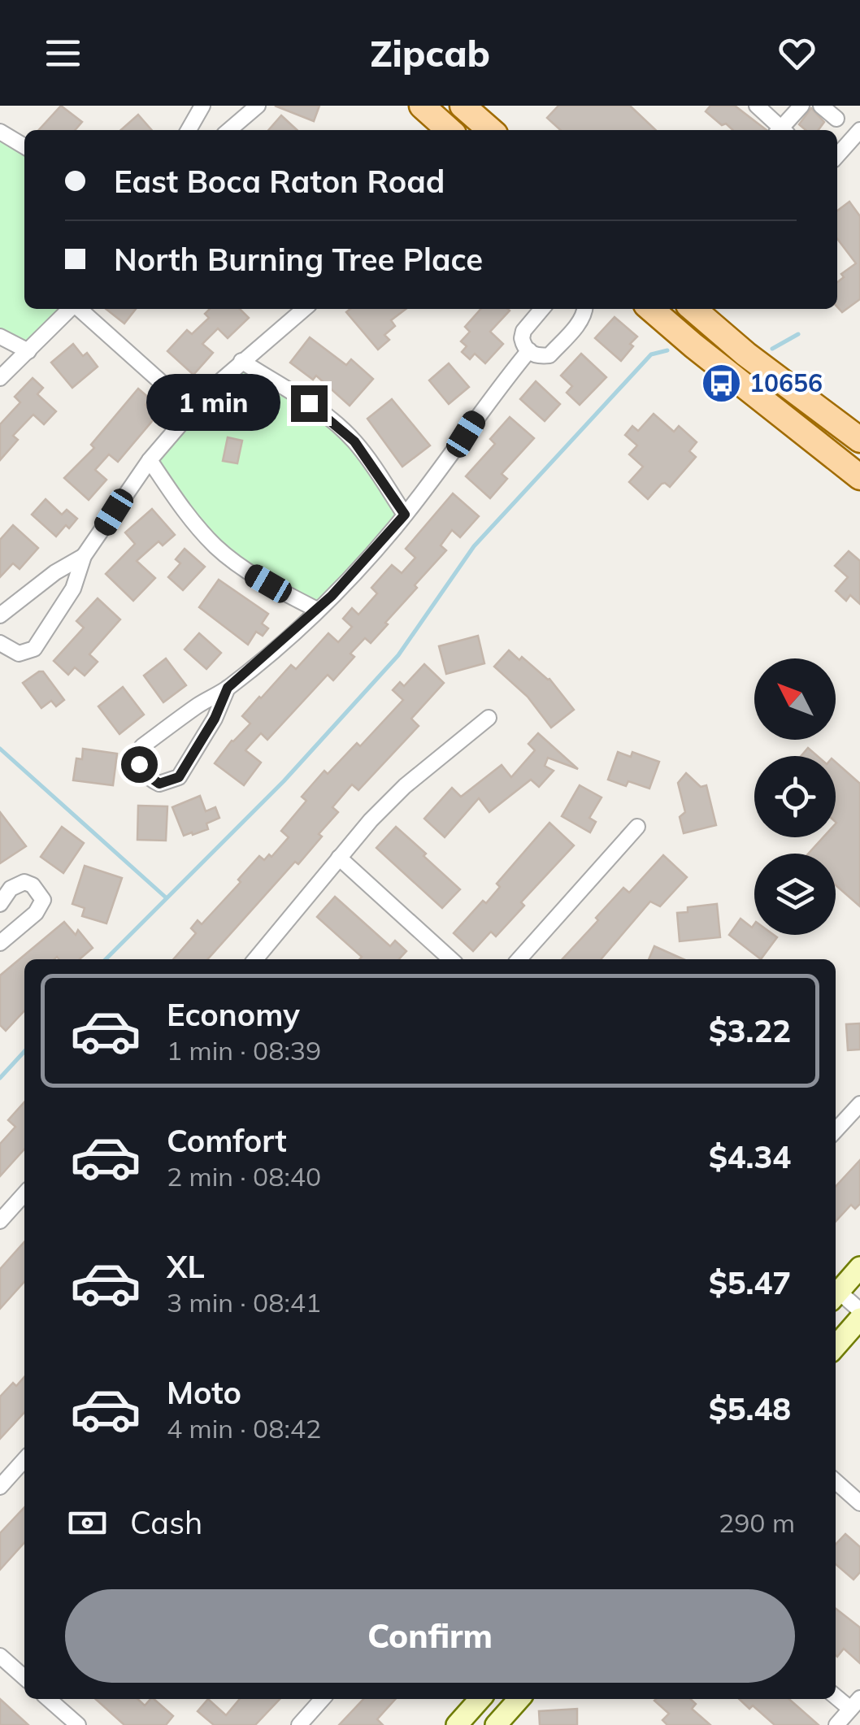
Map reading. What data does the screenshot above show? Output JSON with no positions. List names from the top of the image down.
{
  "places": {
    "bus stop": ["10656"]
  },
  "north": "top left",
  "page": {
    "header": "Zipcab",
    "banner": ["East Boca Raton Road", "North Burning Tree Place"],
    "bubble": "1 min",
    "list": [
      {
        "name": "Economy",
        "note": "1 min · 08:39",
        "value": "$3.22"
      },
      {
        "name": "Comfort",
        "note": "2 min · 08:40",
        "value": "$4.34"
      },
      {
        "name": "XL",
        "note": "3 min · 08:41",
        "value": "$5.47"
      },
      {
        "name": "Moto",
        "note": "4 min · 08:42",
        "value": "$5.48"
      }
    ],
    "pay": ["Cash", "290 m"],
    "buttons": "Confirm"
  }
}
